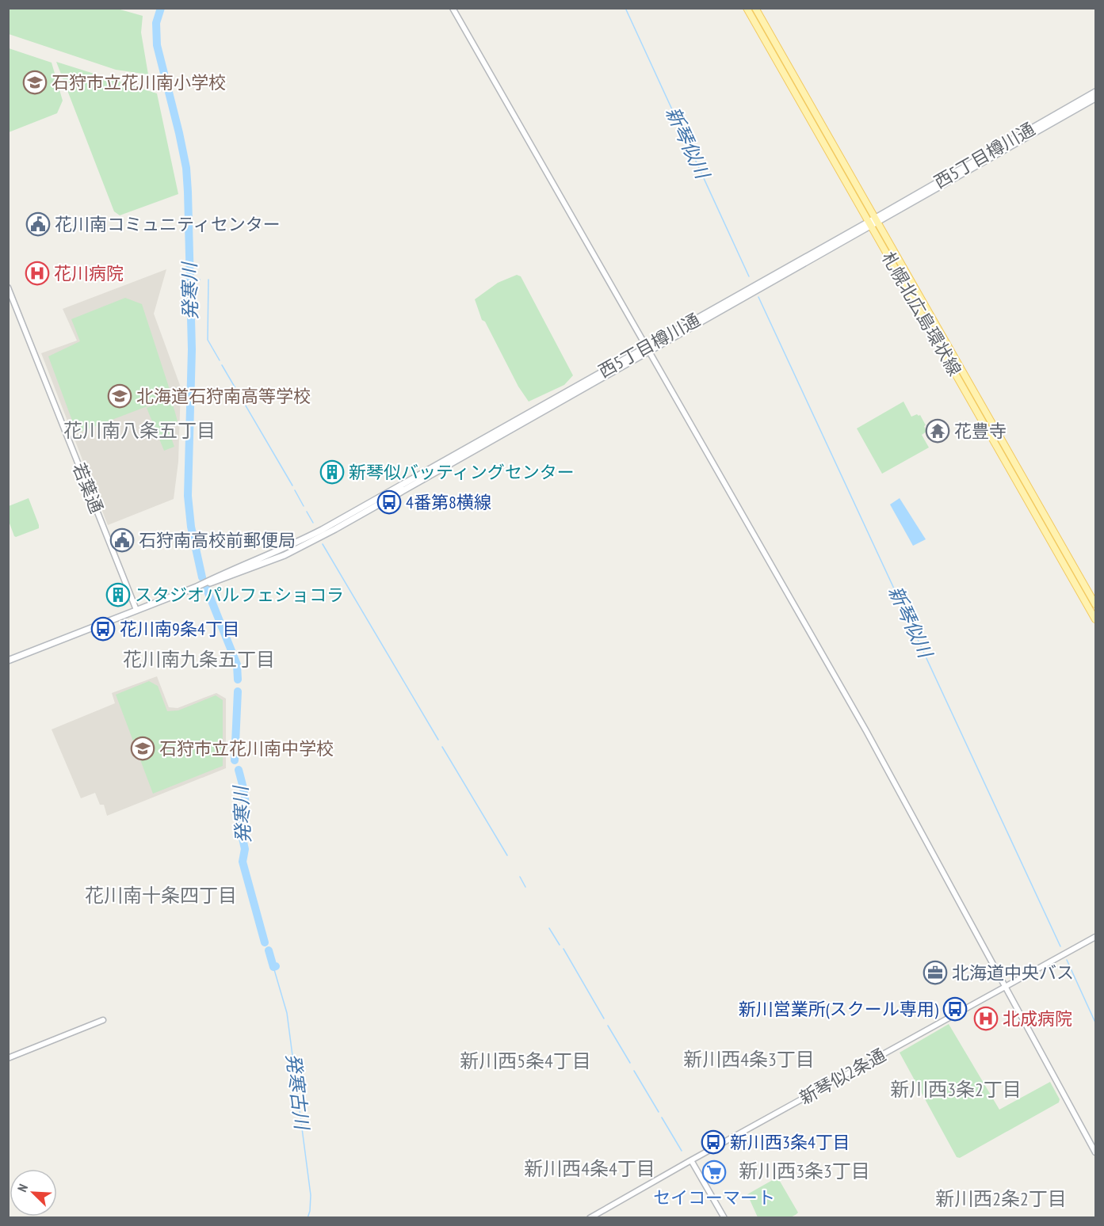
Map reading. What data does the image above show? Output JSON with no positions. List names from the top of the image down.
{
  "streets": {
    "main road": ["西5丁目樽川通", "札幌北広島環状線"],
    "street": ["若葉通", "新琴似2条通"]
  },
  "crossings": [
    ["西5丁目樽川通", "札幌北広島環状線"],
    ["西5丁目樽川通", "若葉通"]
  ],
  "districts": [
    "花川南八条五丁目",
    "花川南九条五丁目",
    "花川南十条四丁目",
    "新川西4条3丁目",
    "新川西5条4丁目",
    "新川西3条2丁目",
    "新川西4条4丁目",
    "新川西3条3丁目",
    "新川西2条2丁目"
  ],
  "water": ["新琴似川", "発寒川", "発寒古川"],
  "places": {
    "school or university": ["石狩市立花川南小学校", "北海道石狩南高等学校", "石狩市立花川南中学校"],
    "public building": ["花川南コミュニティセンター", "石狩南高校前郵便局"],
    "hospital": ["花川病院", "北成病院"],
    "temple": ["花豊寺"],
    "building": ["新琴似バッティングセンター", "スタジオパルフェショコラ"],
    "bus stop": [
      "4番第8横線",
      "花川南9条4丁目",
      "新川営業所(スクール専用)",
      "新川西3条4丁目"
    ],
    "office": ["北海道中央バス"],
    "supermarket": ["セイコーマート"]
  },
  "north": "top left"
}
